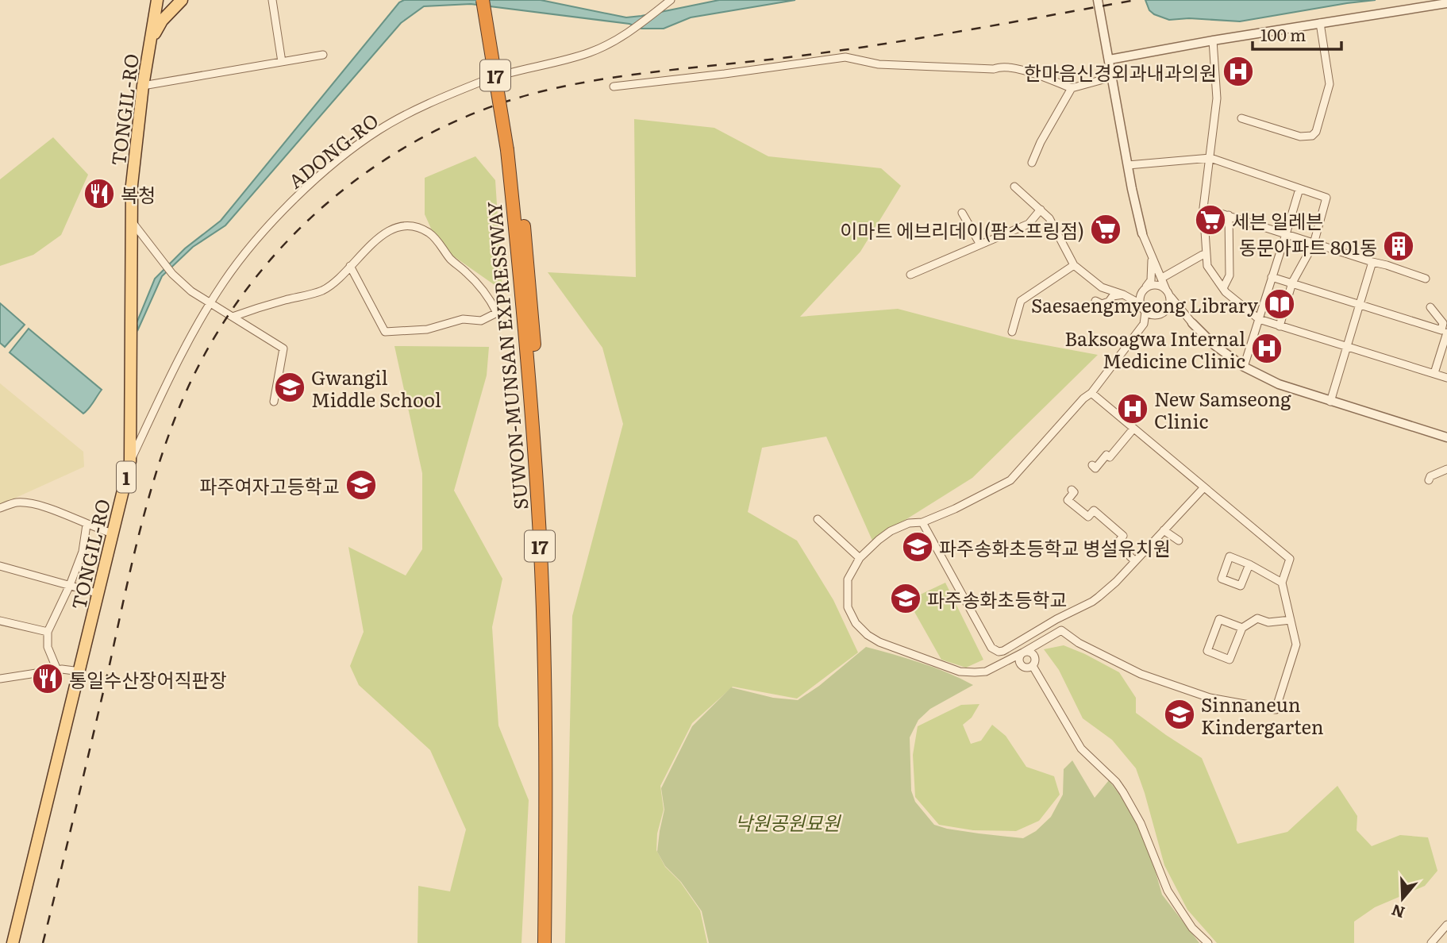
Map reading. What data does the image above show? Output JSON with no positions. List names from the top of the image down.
{
  "streets": {
    "highway": ["17", "SUWON-MUNSAN EXPRESSWAY"],
    "main road": ["TONGIL-RO", "1"],
    "street": ["ADONG-RO"]
  },
  "crossings": [
    ["TONGIL-RO", "ADONG-RO"]
  ],
  "parks": ["낙원공원묘원"],
  "places": {
    "hospital": ["한마음신경외과내과의원", "Baksoagwa Internal Medicine Clinic", "New Samseong Clinic"],
    "restaurant": ["복청", "통일수산장어직판장"],
    "supermarket": ["세븐 일레븐", "이마트 에브리데이(팜스프링점)"],
    "building": ["동문아파트 801동"],
    "library": ["Saesaengmyeong Library"],
    "school or university": [
      "Gwangil Middle School",
      "파주여자고등학교",
      "파주송화초등학교 병설유치원",
      "파주송화초등학교",
      "Sinnaneun Kindergarten"
    ]
  },
  "scale_bar": "100 m",
  "north": "bottom"
}
